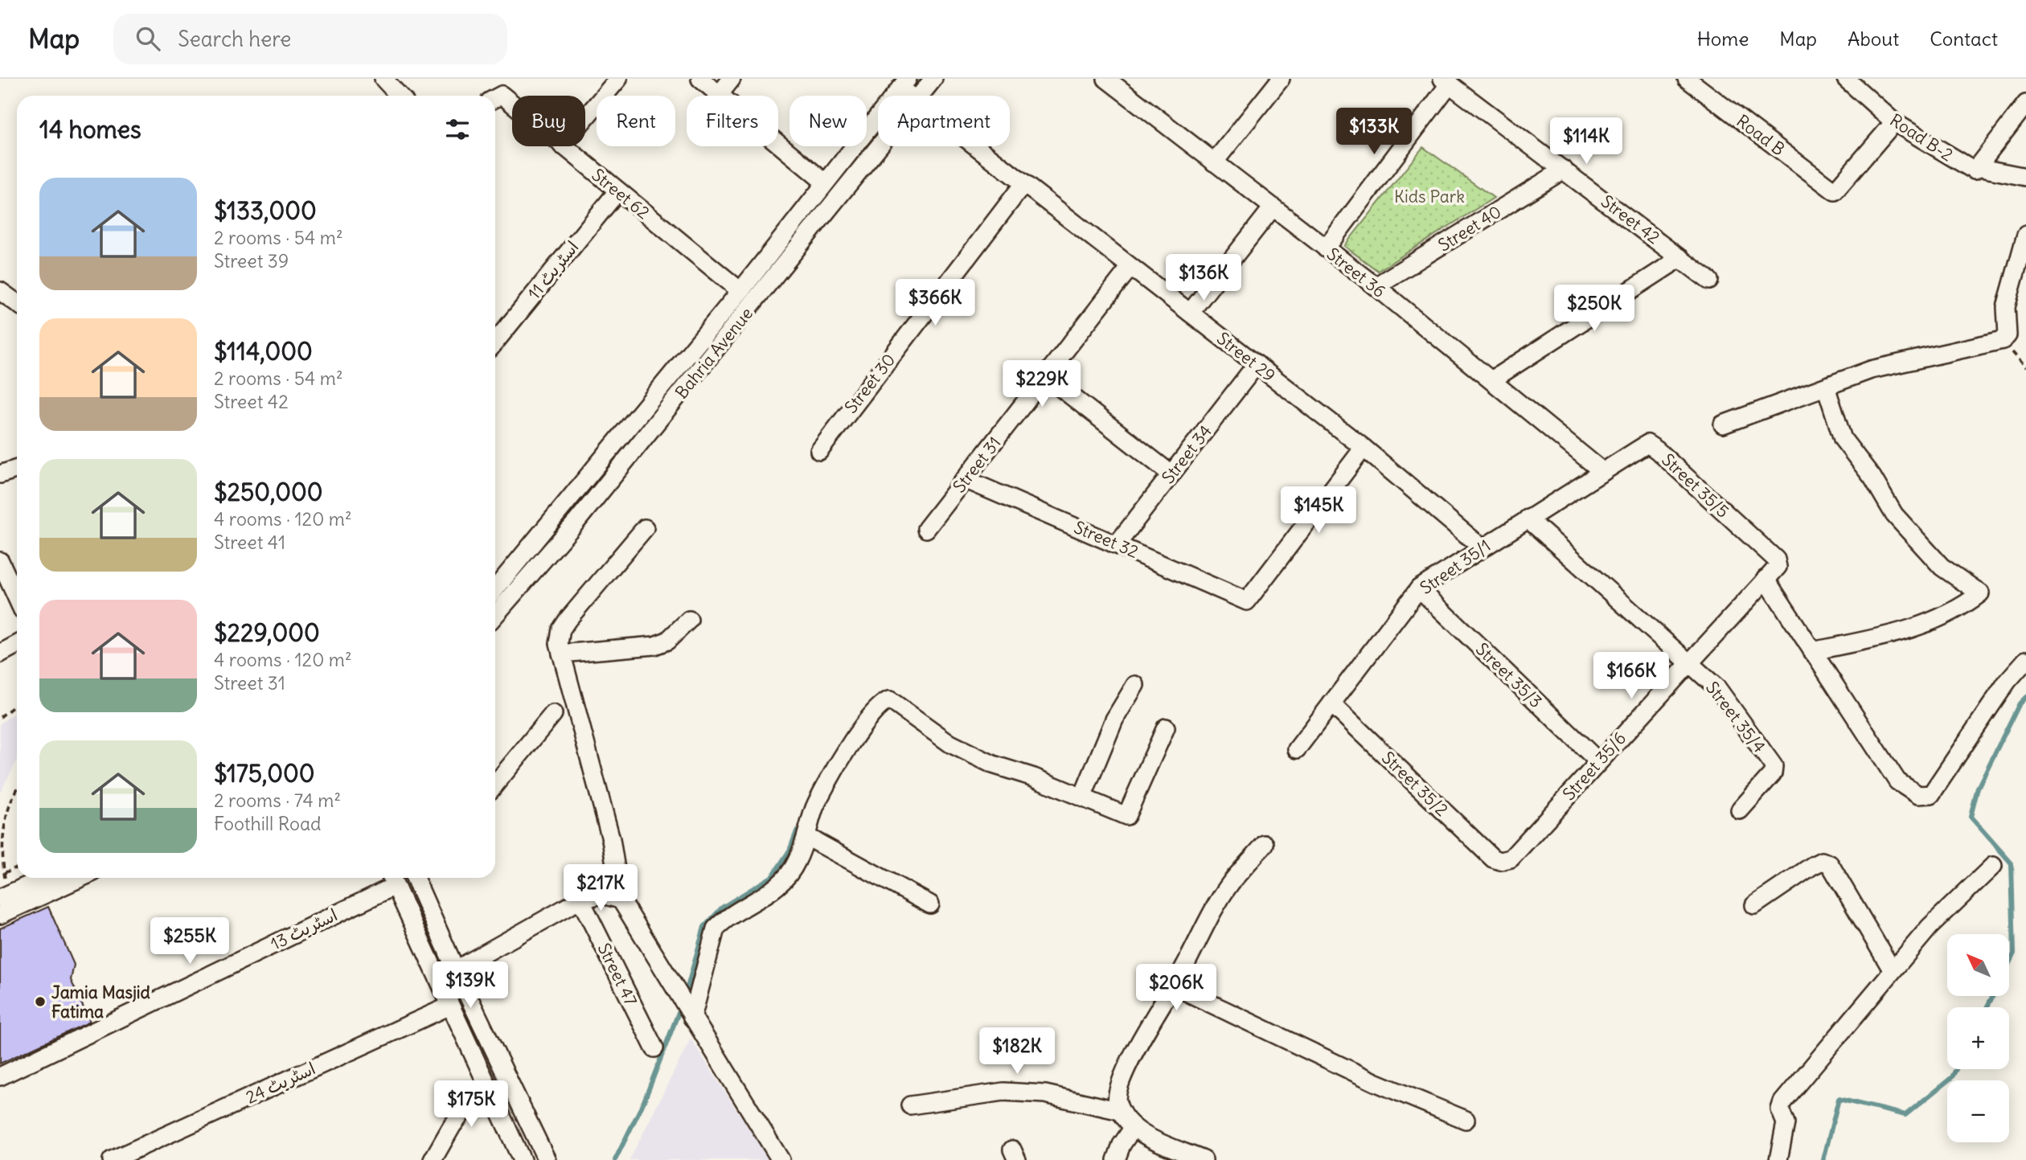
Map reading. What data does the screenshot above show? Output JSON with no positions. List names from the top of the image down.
{
  "streets": {
    "street": [
      "Road B",
      "Road B-2",
      "Street 62",
      "Street 42",
      "Street 40",
      "اسٹریٹ 11",
      "Street 36",
      "Bahria Avenue",
      "Street 29",
      "Street 30",
      "Street 34",
      "Street 31",
      "Street 35/5",
      "Street 32",
      "Street 35/1",
      "Street 35/3",
      "Street 35/4",
      "Street 35/6",
      "Street 35/2",
      "اسٹریٹ 13",
      "Street 47",
      "اسٹریٹ 24"
    ]
  },
  "crossings": [
    ["Road B", "Road B-2"],
    ["Street 62", "اسٹریٹ 11"],
    ["Street 62", "Bahria Avenue"],
    ["Street 42", "Street 40"],
    ["Street 40", "Street 36"],
    ["Street 36", "Street 35/5"],
    ["Street 36", "Street 35/1"],
    ["Bahria Avenue", "Street 29"],
    ["Street 29", "Street 30"],
    ["Street 29", "Street 34"],
    ["Street 29", "Street 31"],
    ["Street 29", "Street 32"],
    ["Street 29", "Street 35/1"],
    ["Street 34", "Street 32"],
    ["Street 31", "Street 32"],
    ["Street 35/5", "Street 35/1"],
    ["Street 35/5", "Street 35/6"],
    ["Street 35/1", "Street 35/3"],
    ["Street 35/1", "Street 35/4"],
    ["Street 35/1", "Street 35/2"],
    ["Street 35/3", "Street 35/6"],
    ["Street 35/4", "Street 35/6"],
    ["Street 35/6", "Street 35/2"]
  ],
  "parks": ["Kids Park"],
  "places": ["Jamia Masjid Fatima"],
  "north": "top left",
  "page": {
    "header": "Map",
    "search": "Search here",
    "nav": [
      "Home",
      "Map",
      "About",
      "Contact"
    ],
    "chip": [
      "Buy",
      "Rent",
      "Filters",
      "New",
      "Apartment"
    ],
    "heading": "14 homes",
    "price": [
      "$133K",
      "$114K",
      "$136K",
      "$366K",
      "$250K",
      "$229K",
      "$145K",
      "$166K",
      "$217K",
      "$255K",
      "$139K",
      "$206K",
      "$182K",
      "$175K"
    ],
    "list": [
      {
        "name": "$133,000",
        "note": "2 rooms · 54 m² · Street 39"
      },
      {
        "name": "$114,000",
        "note": "2 rooms · 54 m² · Street 42"
      },
      {
        "name": "$250,000",
        "note": "4 rooms · 120 m² · Street 41"
      },
      {
        "name": "$229,000",
        "note": "4 rooms · 120 m² · Street 31"
      },
      {
        "name": "$175,000",
        "note": "2 rooms · 74 m² · Foothill Road"
      }
    ],
    "map_buttons": ["+", "−"]
  }
}
